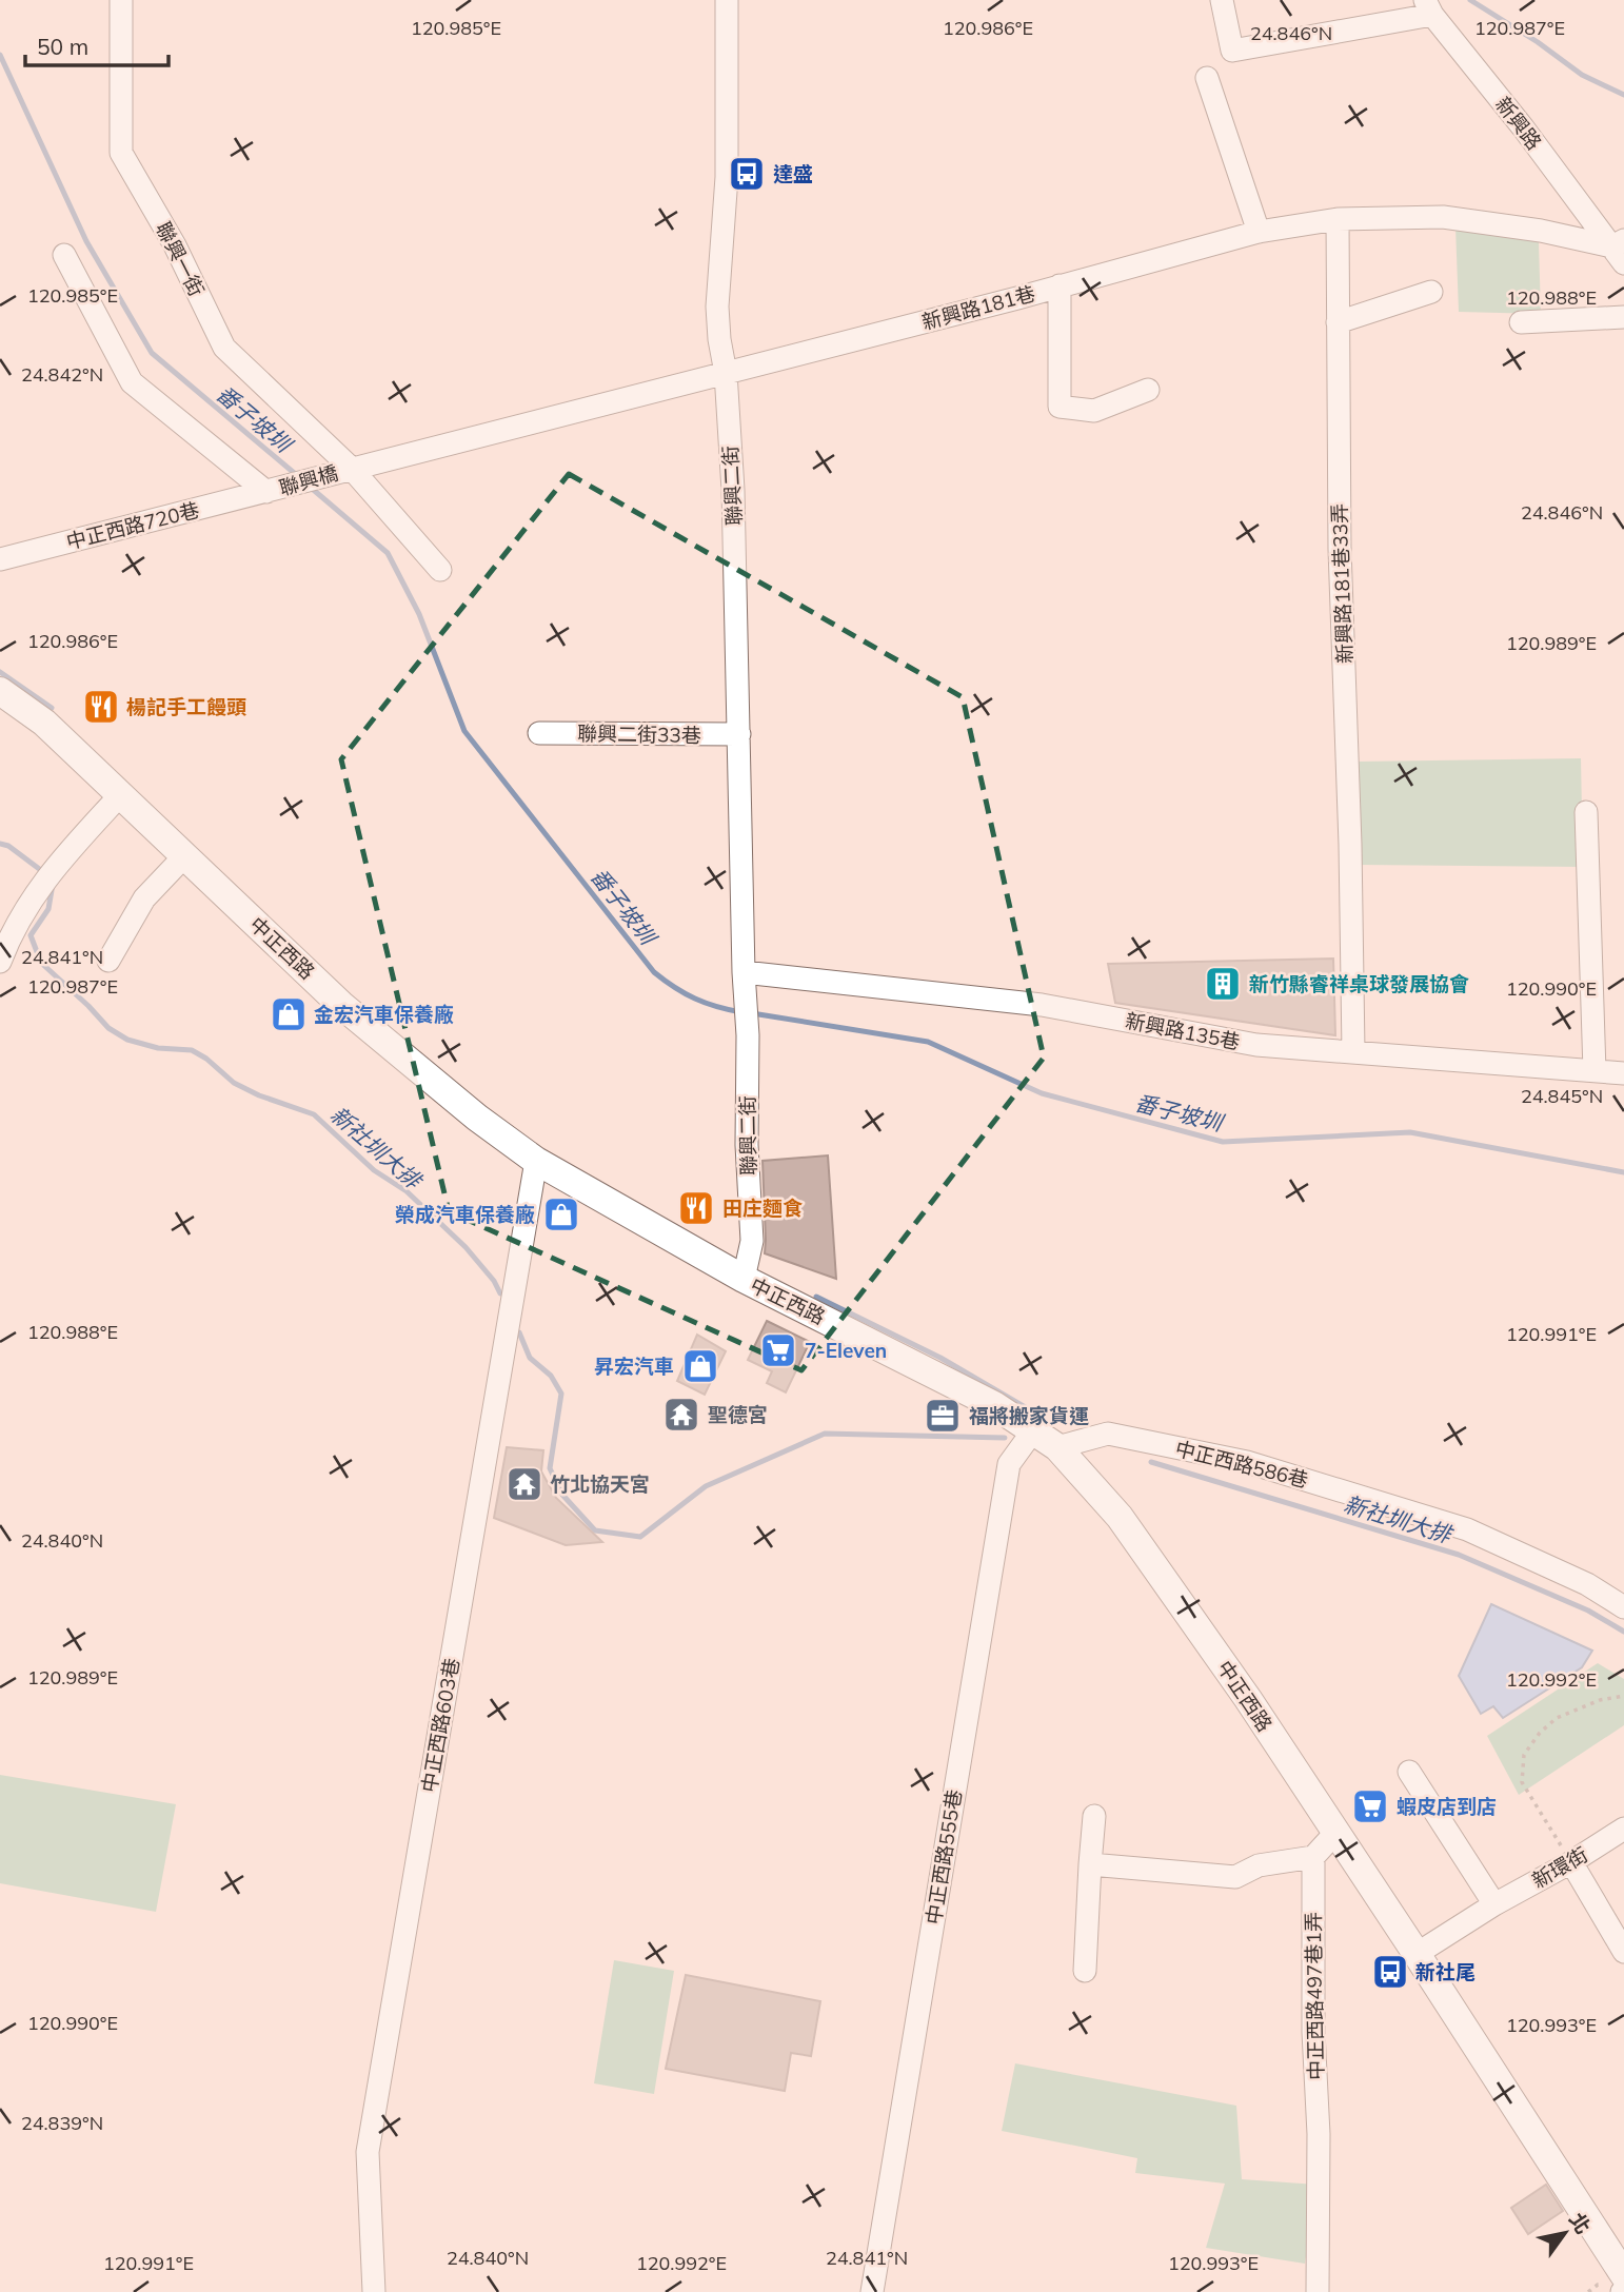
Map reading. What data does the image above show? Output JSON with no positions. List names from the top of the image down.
{
  "streets": {
    "main road": ["中正西路"],
    "street": [
      "新興路",
      "聯興一街",
      "新興路181巷",
      "聯興橋",
      "聯興二街",
      "中正西路720巷",
      "新興路181巷33弄",
      "聯興二街33巷",
      "新興路135巷",
      "中正西路586巷",
      "中正西路603巷",
      "中正西路555巷",
      "新環街",
      "中正西路497巷1弄"
    ]
  },
  "crossings": [
    ["新興路", "新興路181巷"],
    ["聯興一街", "新興路181巷"],
    ["聯興一街", "聯興橋"],
    ["新興路181巷", "聯興橋"],
    ["新興路181巷", "聯興二街"],
    ["新興路181巷", "新興路181巷33弄"],
    ["聯興橋", "中正西路720巷"],
    ["聯興二街", "聯興二街33巷"],
    ["聯興二街", "中正西路"],
    ["聯興二街", "新興路135巷"],
    ["新興路181巷33弄", "新興路135巷"],
    ["中正西路", "中正西路586巷"],
    ["中正西路", "中正西路603巷"],
    ["中正西路", "中正西路555巷"],
    ["中正西路", "新環街"]
  ],
  "water": ["番子坡圳", "新社圳大排"],
  "places": {
    "bus stop": ["達盛", "新社尾"],
    "restaurant": ["楊記手工饅頭", "田庄麵食"],
    "building": ["新竹縣睿祥桌球發展協會"],
    "shop": ["金宏汽車保養廠", "榮成汽車保養廠", "昇宏汽車"],
    "supermarket": ["7-Eleven", "蝦皮店到店"],
    "temple": ["聖德宮", "竹北協天宮"],
    "office": ["福將搬家貨運"]
  },
  "scale_bar": "50 m",
  "north": "top right",
  "coordinates": [
    "120.985°E",
    "120.986°E",
    "120.987°E",
    "24.846°N",
    "120.988°E",
    "24.842°N",
    "120.989°E",
    "24.841°N",
    "120.990°E",
    "24.845°N",
    "120.991°E",
    "24.840°N",
    "120.992°E",
    "120.993°E",
    "24.839°N"
  ]
}
